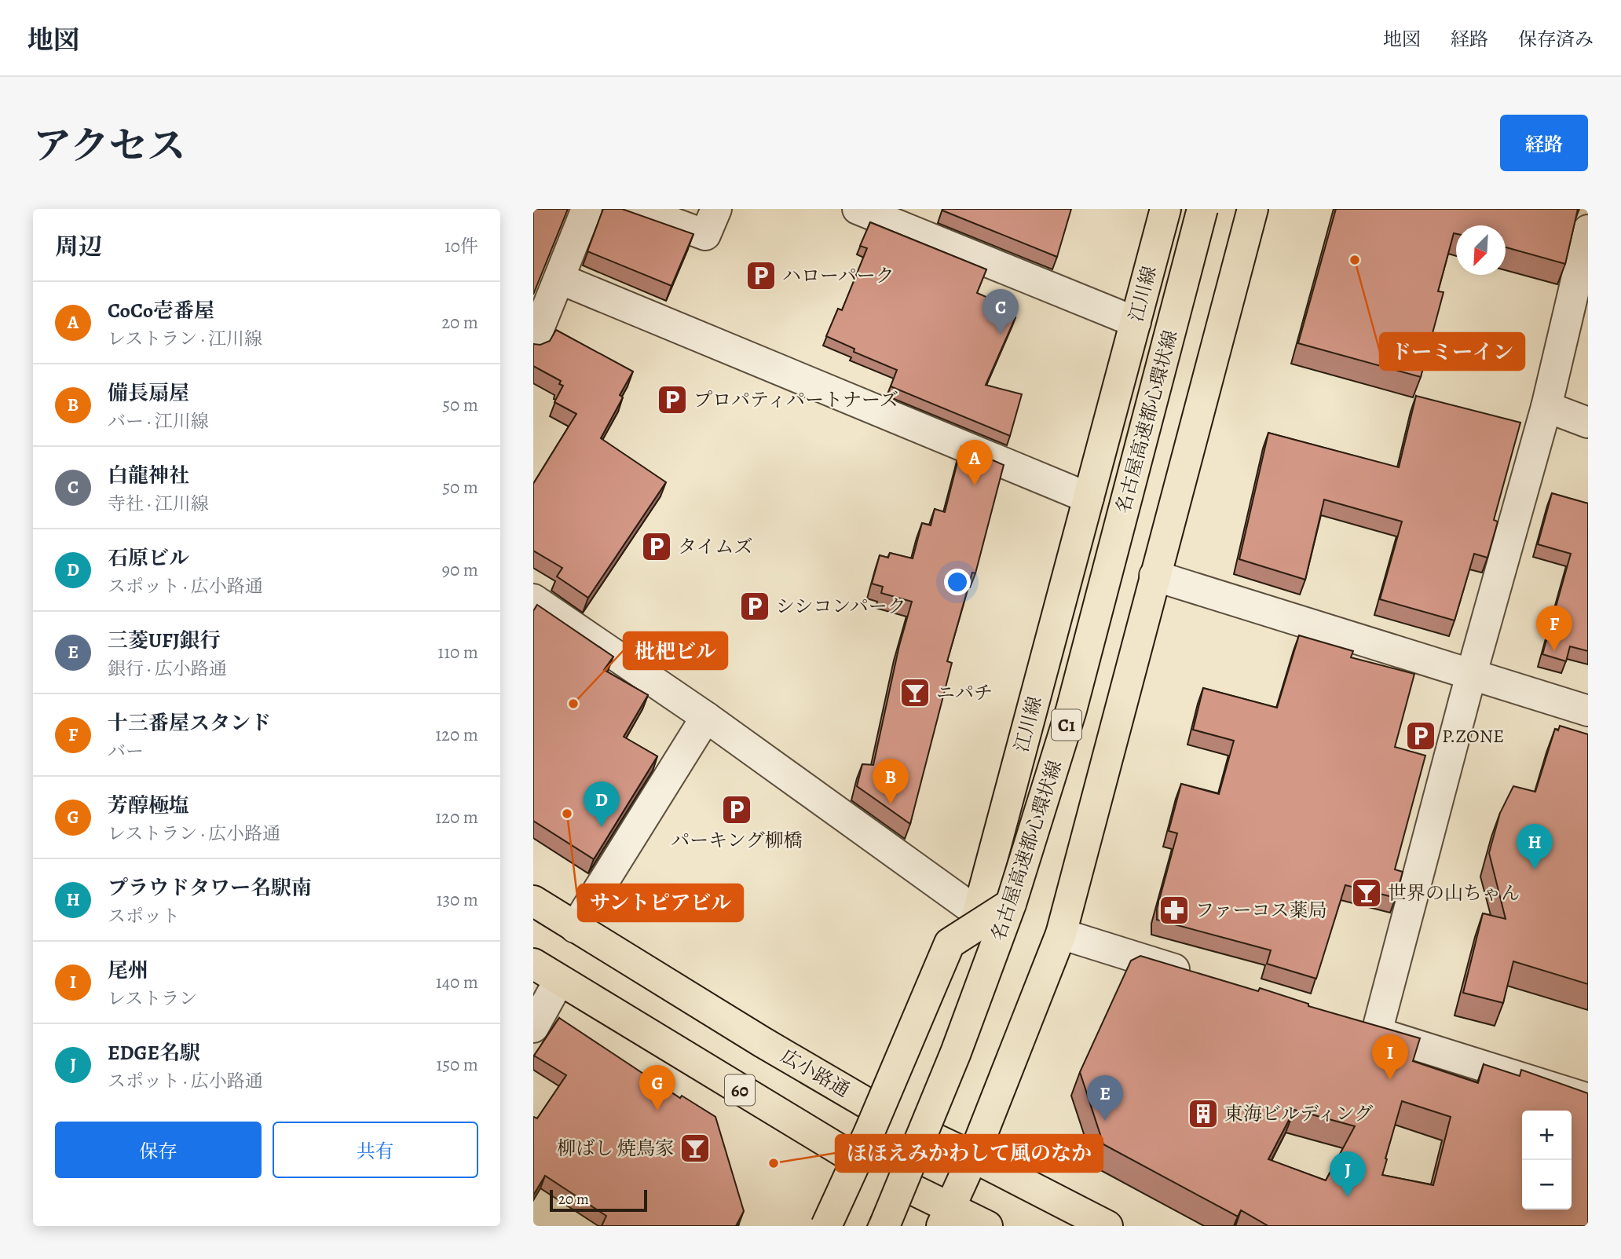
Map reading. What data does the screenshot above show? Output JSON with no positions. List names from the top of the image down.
{
  "streets": {
    "main road": [
      "江川線",
      "名古屋高速都心環状線",
      "C1",
      "広小路通",
      "60"
    ]
  },
  "crossings": [
    ["江川線", "広小路通"],
    ["江川線", "60"]
  ],
  "places": {
    "other": [
      "ドーミーイン",
      "枇杷ビル",
      "サントピアビル",
      "ほほえみかわして風のなか"
    ],
    "parking": [
      "ハローパーク",
      "プロパティパートナーズ",
      "タイムズ",
      "シシコンパーク",
      "P.ZONE",
      "パーキング柳橋"
    ],
    "bar": ["ニパチ", "世界の山ちゃん", "柳ばし 焼鳥家"],
    "pharmacy": ["ファーコス薬局"],
    "building": ["東海ビルディング"]
  },
  "scale_bar": "20 m",
  "north": "bottom left",
  "page": {
    "header": "地図",
    "nav": ["地図", "経路", "保存済み"],
    "title": "アクセス",
    "buttons": [
      "経路",
      ["保存", "共有"]
    ],
    "heading": ["周辺", "10件"],
    "list": [
      {
        "mark": "A",
        "name": "CoCo壱番屋",
        "note": "レストラン · 江川線",
        "value": "20 m"
      },
      {
        "mark": "B",
        "name": "備長扇屋",
        "note": "バー · 江川線",
        "value": "50 m"
      },
      {
        "mark": "C",
        "name": "白龍神社",
        "note": "寺社 · 江川線",
        "value": "50 m"
      },
      {
        "mark": "D",
        "name": "石原ビル",
        "note": "スポット · 広小路通",
        "value": "90 m"
      },
      {
        "mark": "E",
        "name": "三菱UFJ銀行",
        "note": "銀行 · 広小路通",
        "value": "110 m"
      },
      {
        "mark": "F",
        "name": "十三番屋スタンド",
        "note": "バー",
        "value": "120 m"
      },
      {
        "mark": "G",
        "name": "芳醇極塩",
        "note": "レストラン · 広小路通",
        "value": "120 m"
      },
      {
        "mark": "H",
        "name": "プラウドタワー名駅南",
        "note": "スポット",
        "value": "130 m"
      },
      {
        "mark": "I",
        "name": "尾州",
        "note": "レストラン",
        "value": "140 m"
      },
      {
        "mark": "J",
        "name": "EDGE名駅",
        "note": "スポット · 広小路通",
        "value": "150 m"
      }
    ],
    "pins": [
      "C",
      "A",
      "F",
      "B",
      "D",
      "H",
      "I",
      "G",
      "E",
      "J"
    ],
    "map_buttons": ["+", "−"],
    "scale": "20 m"
  }
}
